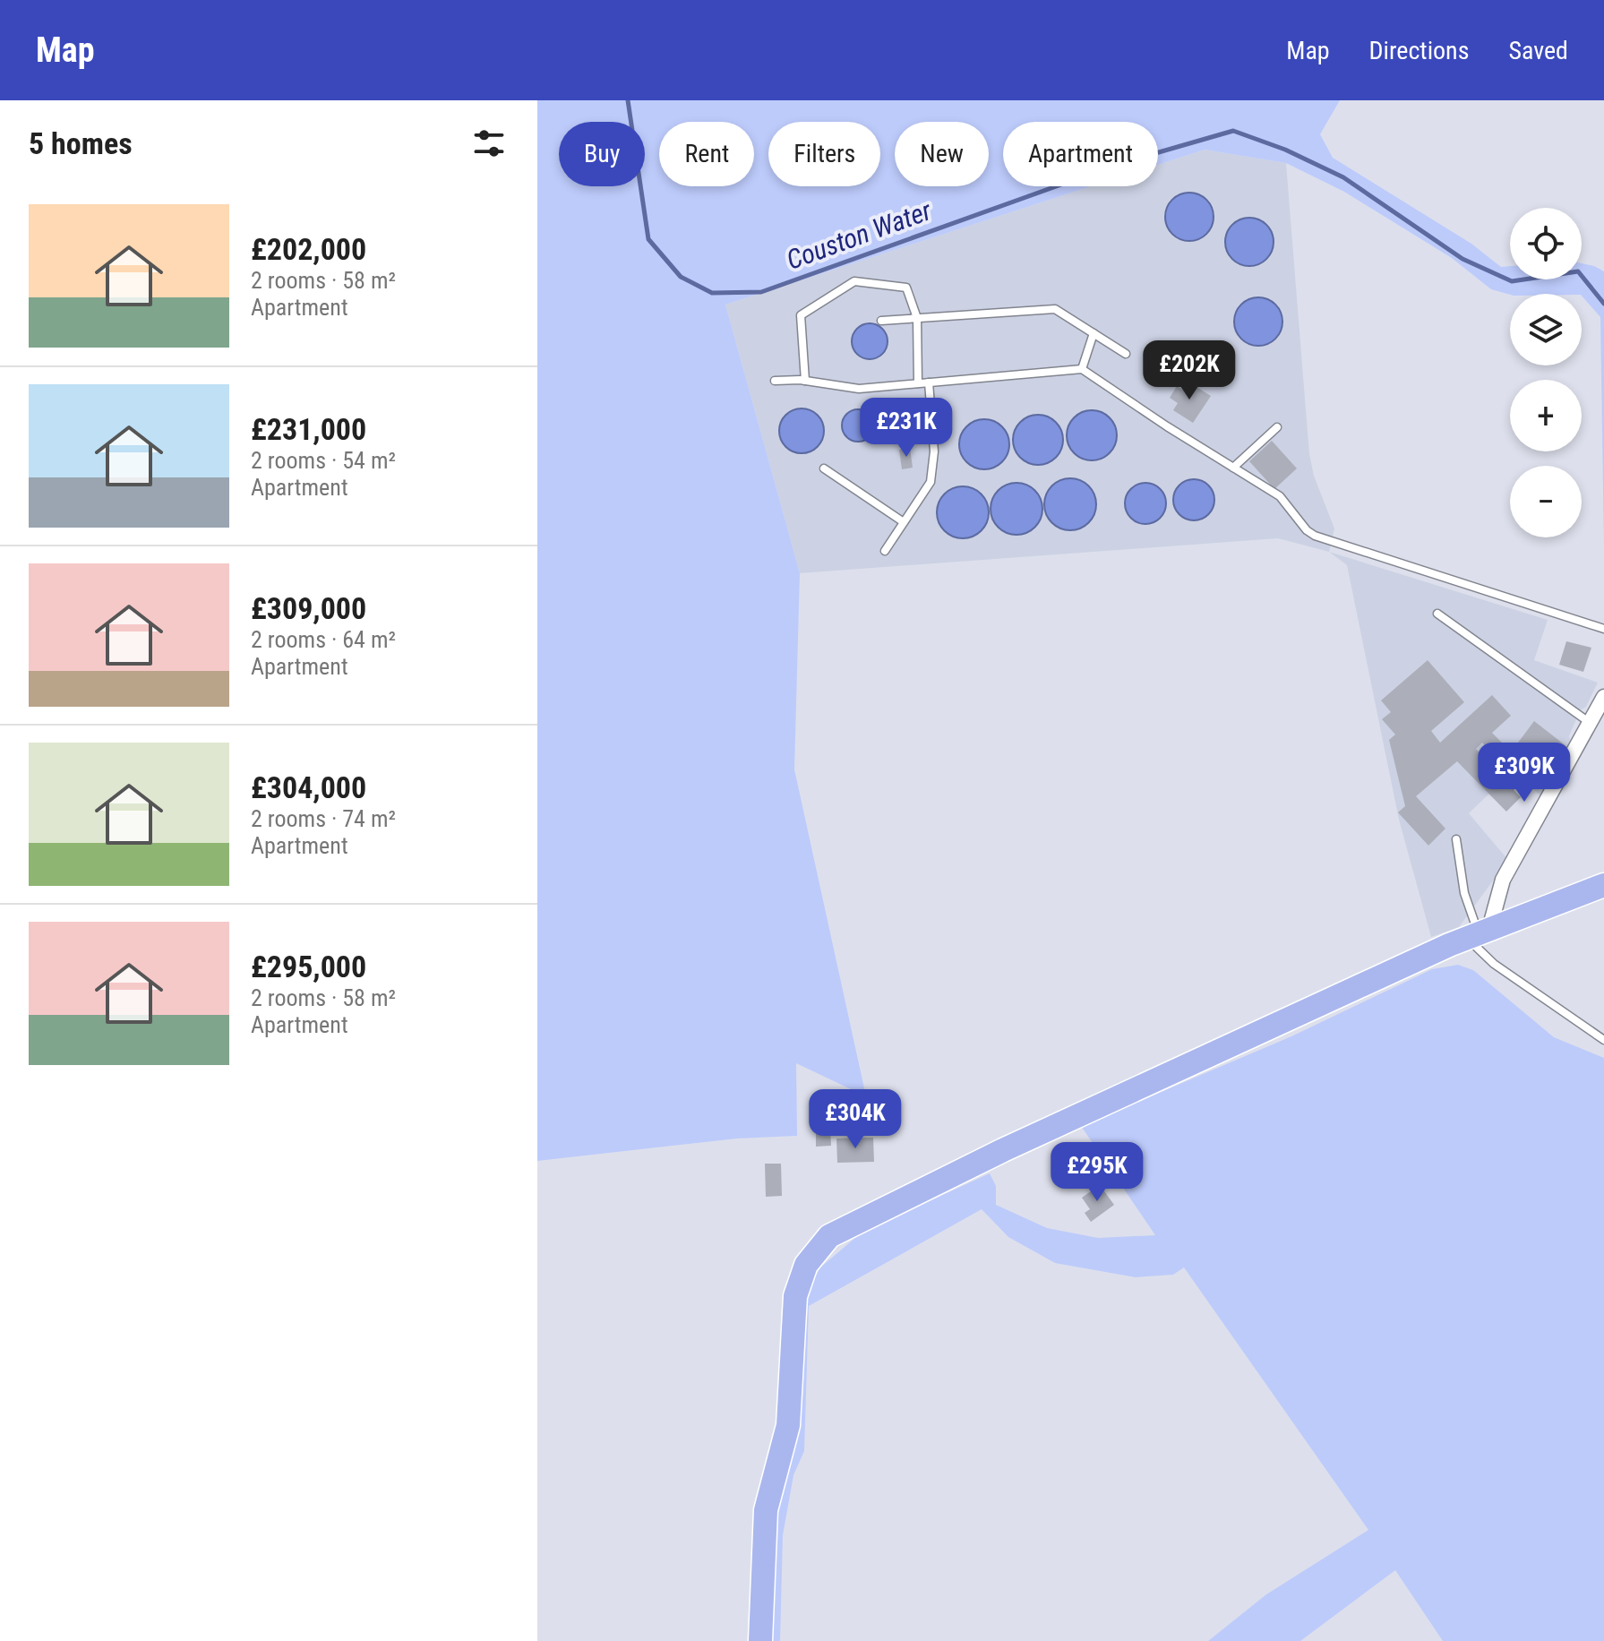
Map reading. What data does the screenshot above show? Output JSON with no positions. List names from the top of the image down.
{
  "water": ["Couston Water"],
  "page": {
    "header": "Map",
    "nav": ["Map", "Directions", "Saved"],
    "heading": "5 homes",
    "chip": [
      "Buy",
      "Rent",
      "Filters",
      "New",
      "Apartment"
    ],
    "list": [
      {
        "name": "£202,000",
        "note": "2 rooms · 58 m² · Apartment"
      },
      {
        "name": "£231,000",
        "note": "2 rooms · 54 m² · Apartment"
      },
      {
        "name": "£309,000",
        "note": "2 rooms · 64 m² · Apartment"
      },
      {
        "name": "£304,000",
        "note": "2 rooms · 74 m² · Apartment"
      },
      {
        "name": "£295,000",
        "note": "2 rooms · 58 m² · Apartment"
      }
    ],
    "map_buttons": ["+", "−"],
    "price": [
      "£202K",
      "£231K",
      "£309K",
      "£304K",
      "£295K"
    ]
  }
}
